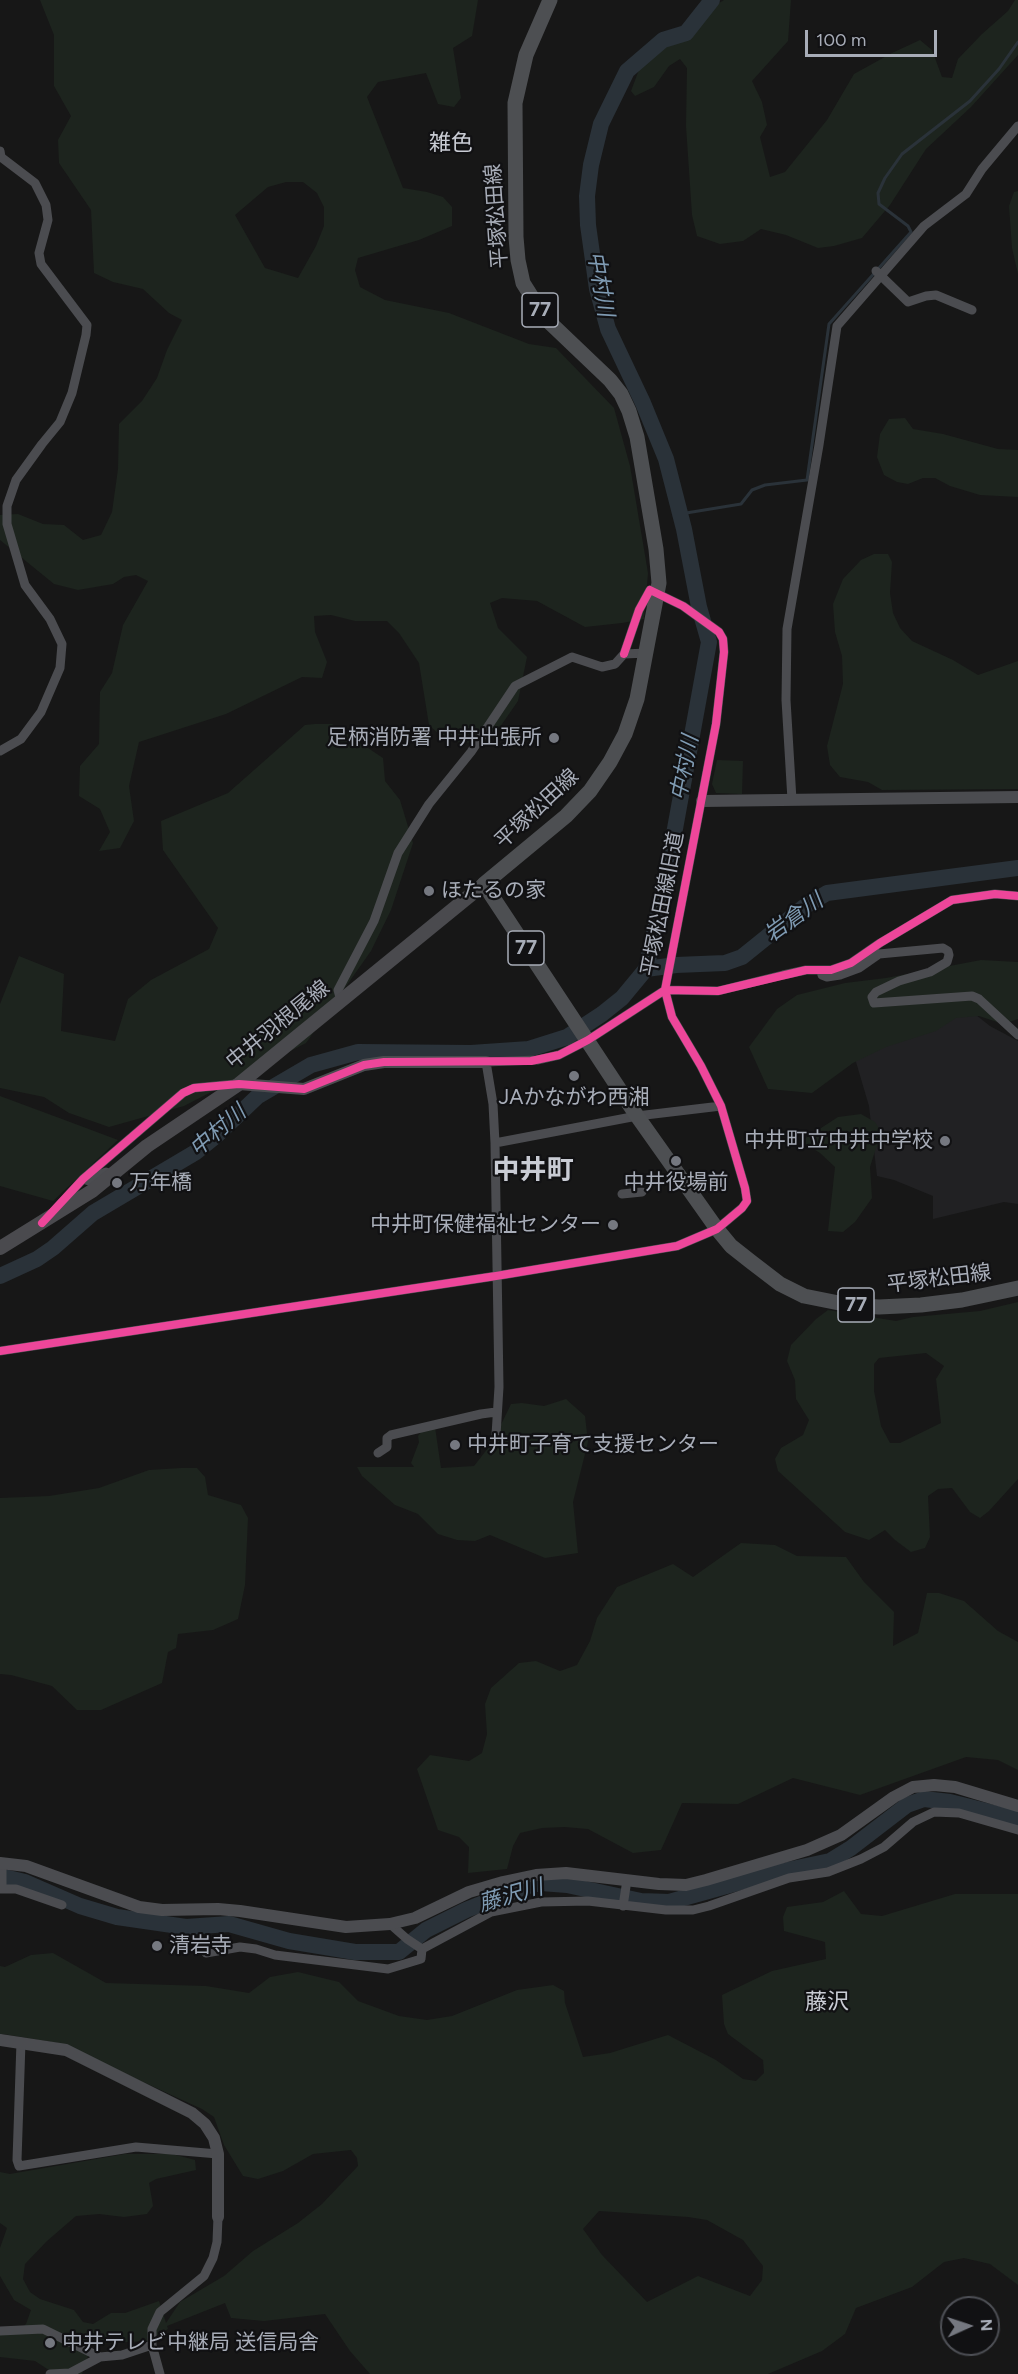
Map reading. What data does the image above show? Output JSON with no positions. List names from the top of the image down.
{
  "streets": {
    "main road": ["平塚松田線", "77", "中井羽根尾線"],
    "street": ["平塚松田線旧道"]
  },
  "crossings": [
    ["平塚松田線", "平塚松田線旧道"],
    ["平塚松田線", "中井羽根尾線"]
  ],
  "districts": ["雑色", "中井町", "藤沢"],
  "water": ["中村川", "岩倉川", "藤沢川"],
  "places": [
    "足柄消防署 中井出張所",
    "ほたるの家",
    "JAかながわ西湘",
    "中井町立中井中学校",
    "中井役場前",
    "万年橋",
    "中井町保健福祉センター",
    "中井町子育て支援センター",
    "清岩寺",
    "中井テレビ中継局 送信局舎"
  ],
  "scale_bar": "100 m",
  "north": "right"
}
